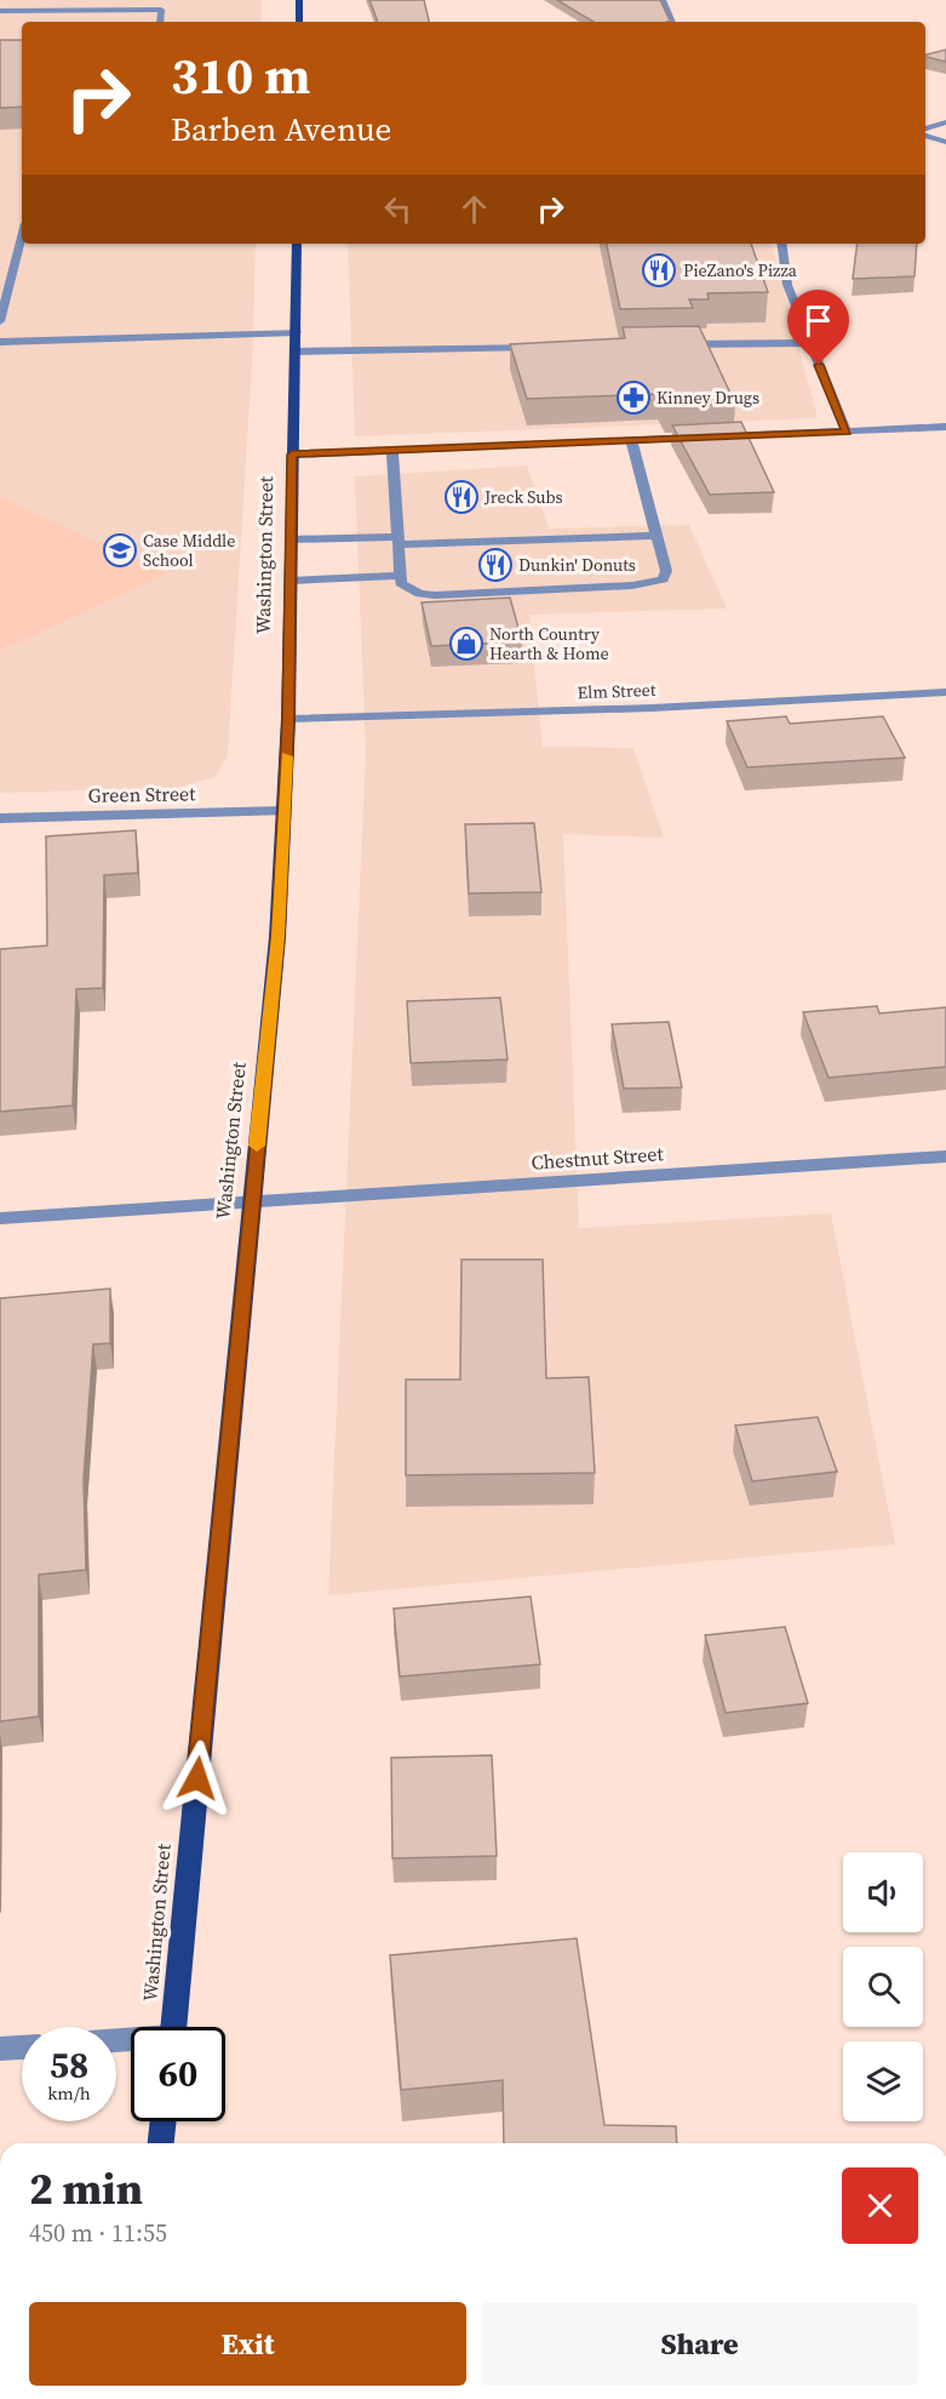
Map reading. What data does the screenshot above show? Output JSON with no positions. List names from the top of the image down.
{
  "streets": {
    "main road": ["Washington Street"],
    "street": ["Elm Street", "Green Street", "Chestnut Street"]
  },
  "crossings": [
    ["Washington Street", "Elm Street"],
    ["Washington Street", "Green Street"],
    ["Washington Street", "Chestnut Street"]
  ],
  "places": {
    "restaurant": ["PieZano's Pizza", "Jreck Subs", "Dunkin' Donuts"],
    "pharmacy": ["Kinney Drugs"],
    "school or university": ["Case Middle School"],
    "shop": ["North Country Hearth & Home"]
  },
  "page": {
    "turn": ["310 m", "Barben Avenue"],
    "speed": "58 km/h",
    "limit": "60",
    "heading": ["2 min", "450 m · 11:55"],
    "buttons": ["Exit", "Share"]
  }
}
